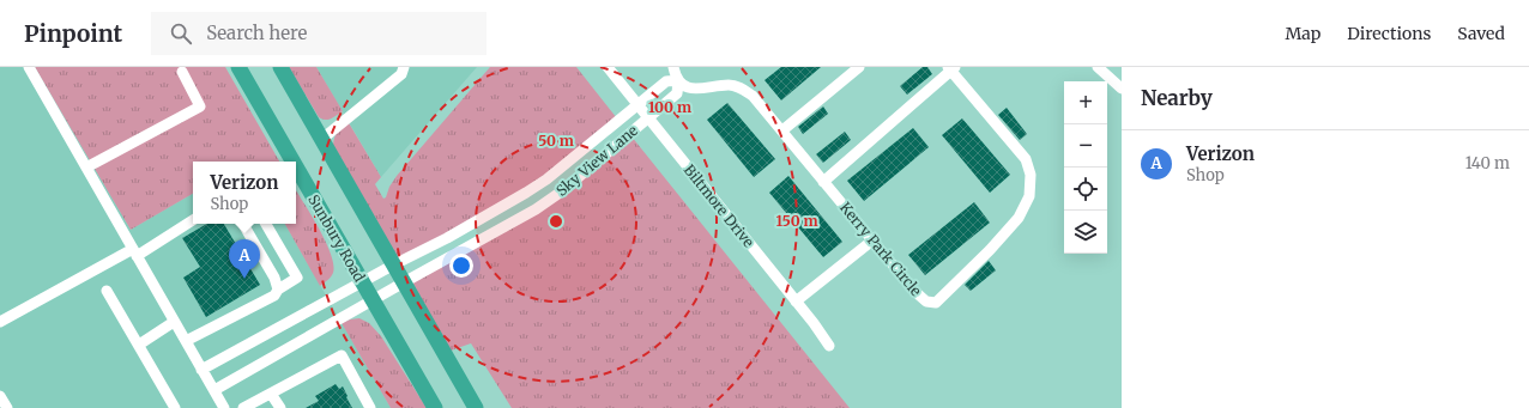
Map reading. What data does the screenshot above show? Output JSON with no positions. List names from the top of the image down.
{
  "streets": {
    "highway": ["Sunbury Road"],
    "street": ["Sky View Lane", "Biltmore Drive", "Kerry Park Circle"]
  },
  "crossings": [
    ["Sky View Lane", "Biltmore Drive"],
    ["Sky View Lane", "Sunbury Road"],
    ["Sky View Lane", "Kerry Park Circle"]
  ],
  "page": {
    "header": "Pinpoint",
    "search": "Search here",
    "nav": ["Map", "Directions", "Saved"],
    "heading": "Nearby",
    "map_buttons": ["+", "−"],
    "list": [
      {
        "mark": "A",
        "name": "Verizon",
        "note": "Shop",
        "value": "140 m"
      }
    ],
    "popup": ["Verizon", "Shop"],
    "pins": "A"
  },
  "rings": ["100 m", "50 m", "150 m"]
}
